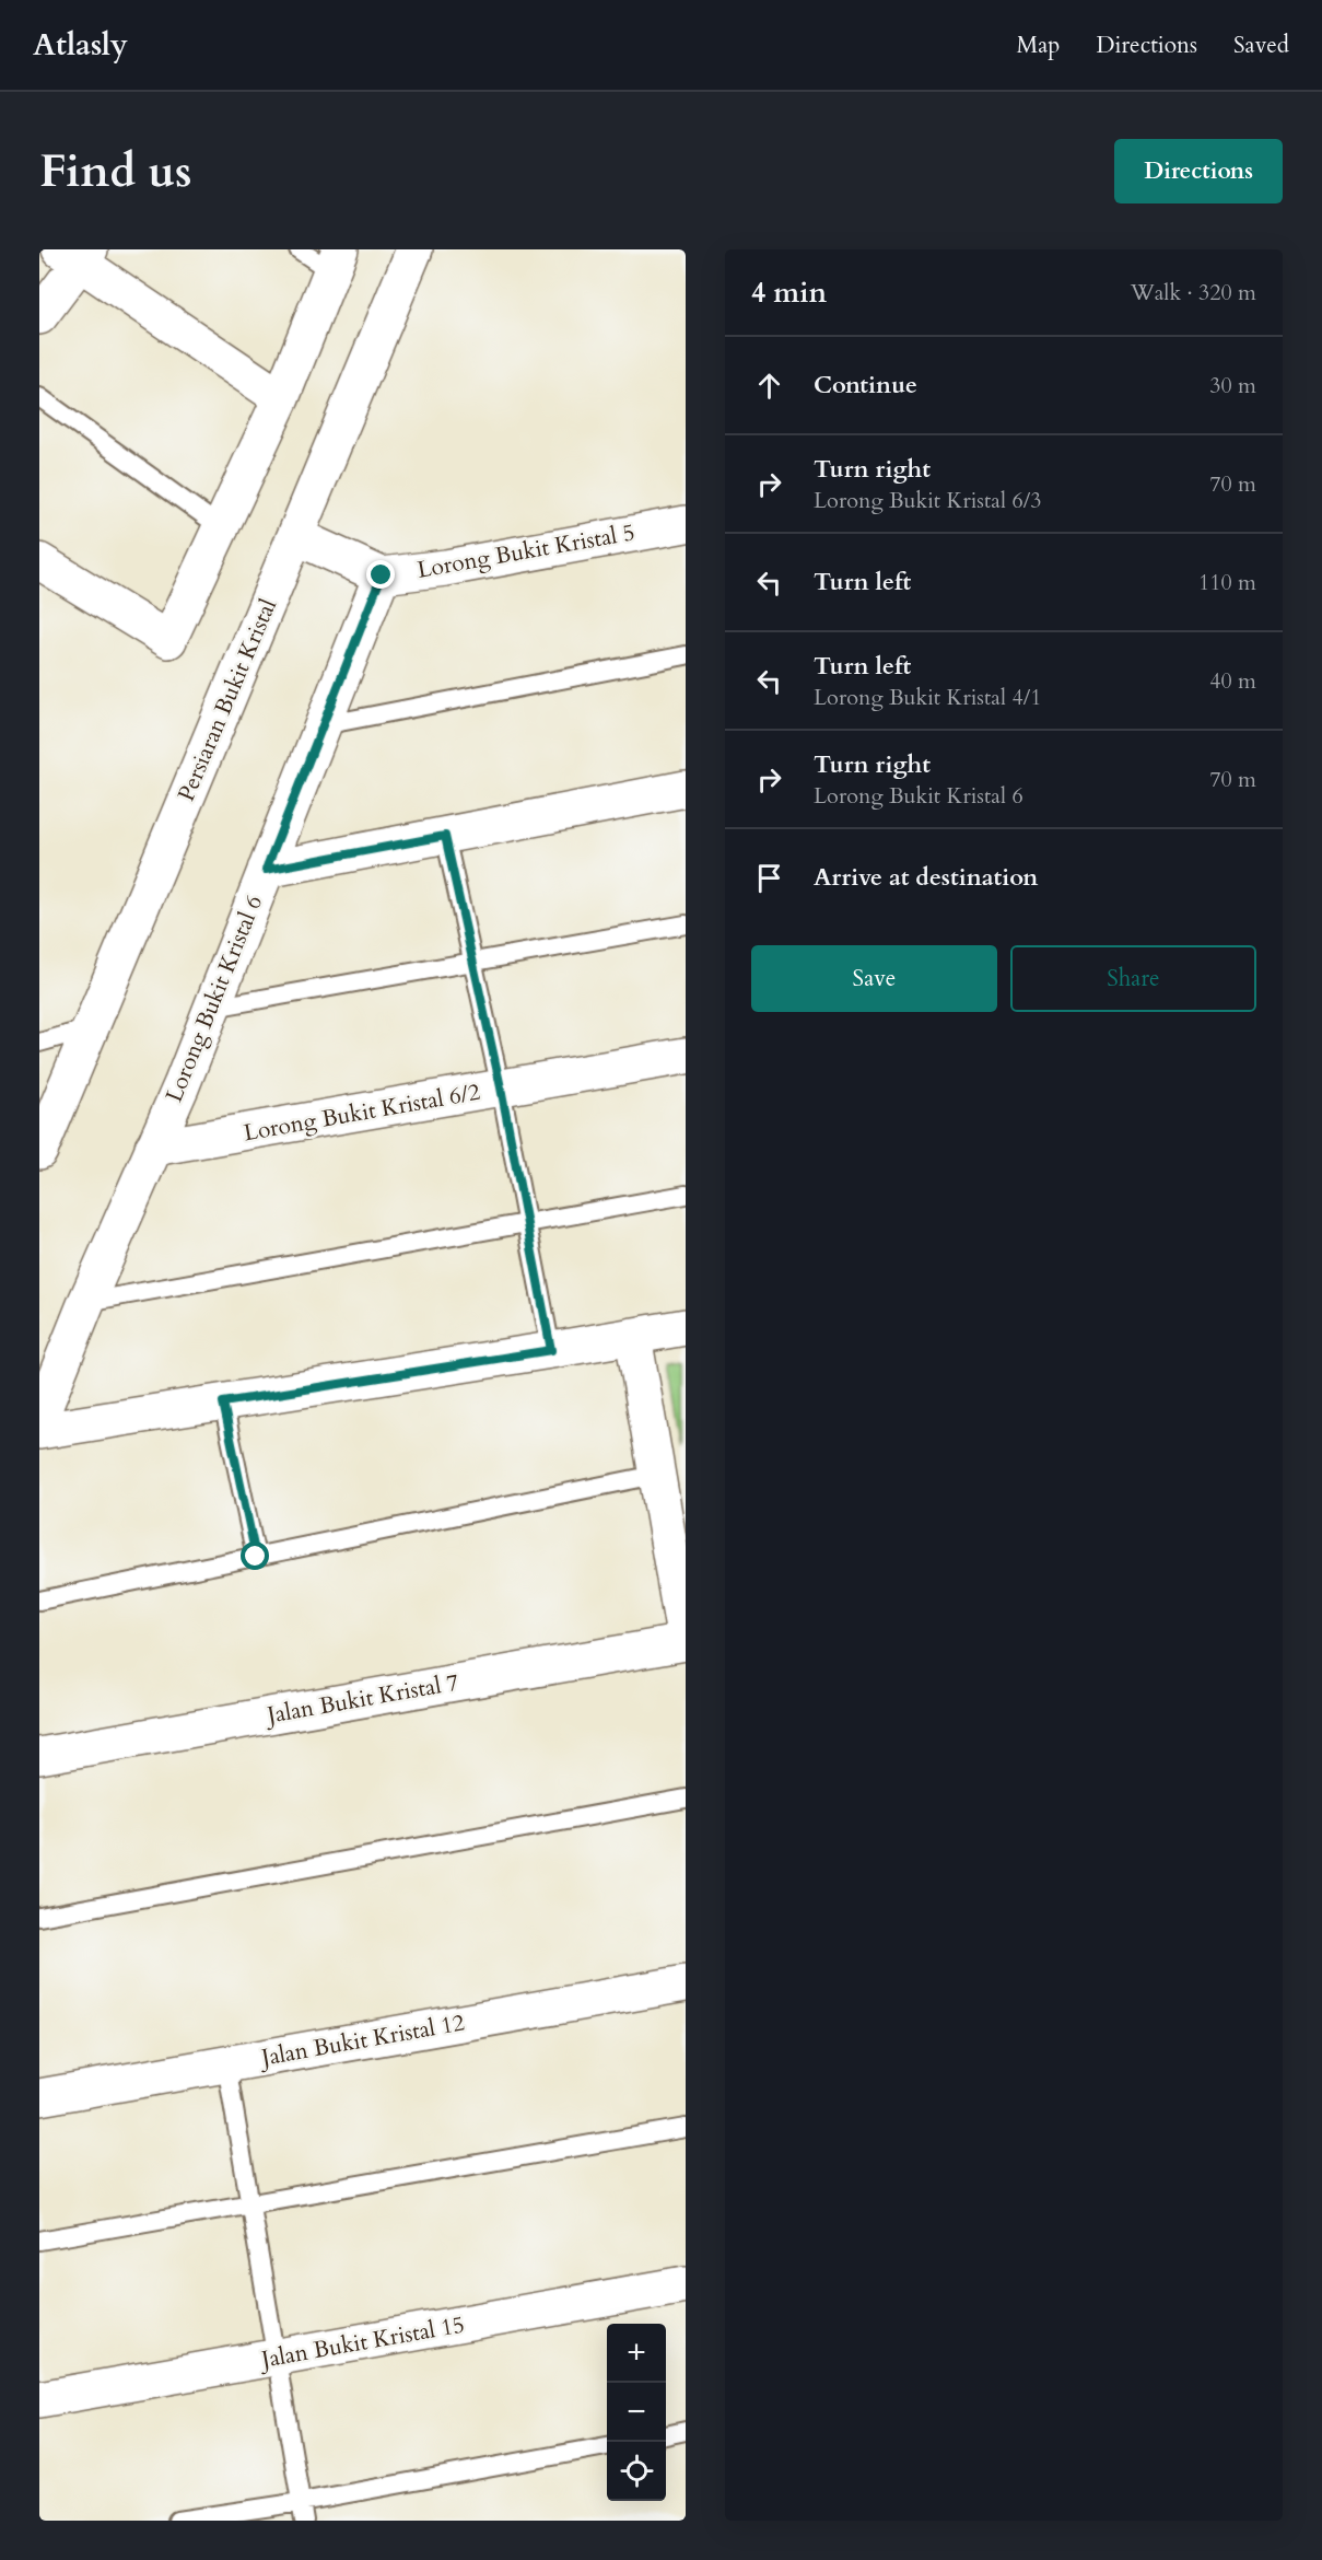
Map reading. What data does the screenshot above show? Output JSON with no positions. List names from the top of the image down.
{
  "streets": {
    "street": [
      "Lorong Bukit Kristal 5",
      "Persiaran Bukit Kristal",
      "Lorong Bukit Kristal 6",
      "Lorong Bukit Kristal 6/2",
      "Jalan Bukit Kristal 7",
      "Jalan Bukit Kristal 12",
      "Jalan Bukit Kristal 15"
    ]
  },
  "crossings": [
    ["Lorong Bukit Kristal 5", "Lorong Bukit Kristal 6"],
    ["Lorong Bukit Kristal 6", "Lorong Bukit Kristal 6/2"]
  ],
  "page": {
    "header": "Atlasly",
    "nav": ["Map", "Directions", "Saved"],
    "buttons": [
      "Directions",
      ["Save", "Share"]
    ],
    "title": "Find us",
    "heading": ["4 min", "Walk · 320 m"],
    "list": [
      ["Continue", "30 m"],
      ["Turn right", "Lorong Bukit Kristal 6/3", "70 m"],
      ["Turn left", "110 m"],
      ["Turn left", "Lorong Bukit Kristal 4/1", "40 m"],
      ["Turn right", "Lorong Bukit Kristal 6", "70 m"],
      "Arrive at destination"
    ],
    "map_buttons": ["+", "−"]
  }
}
